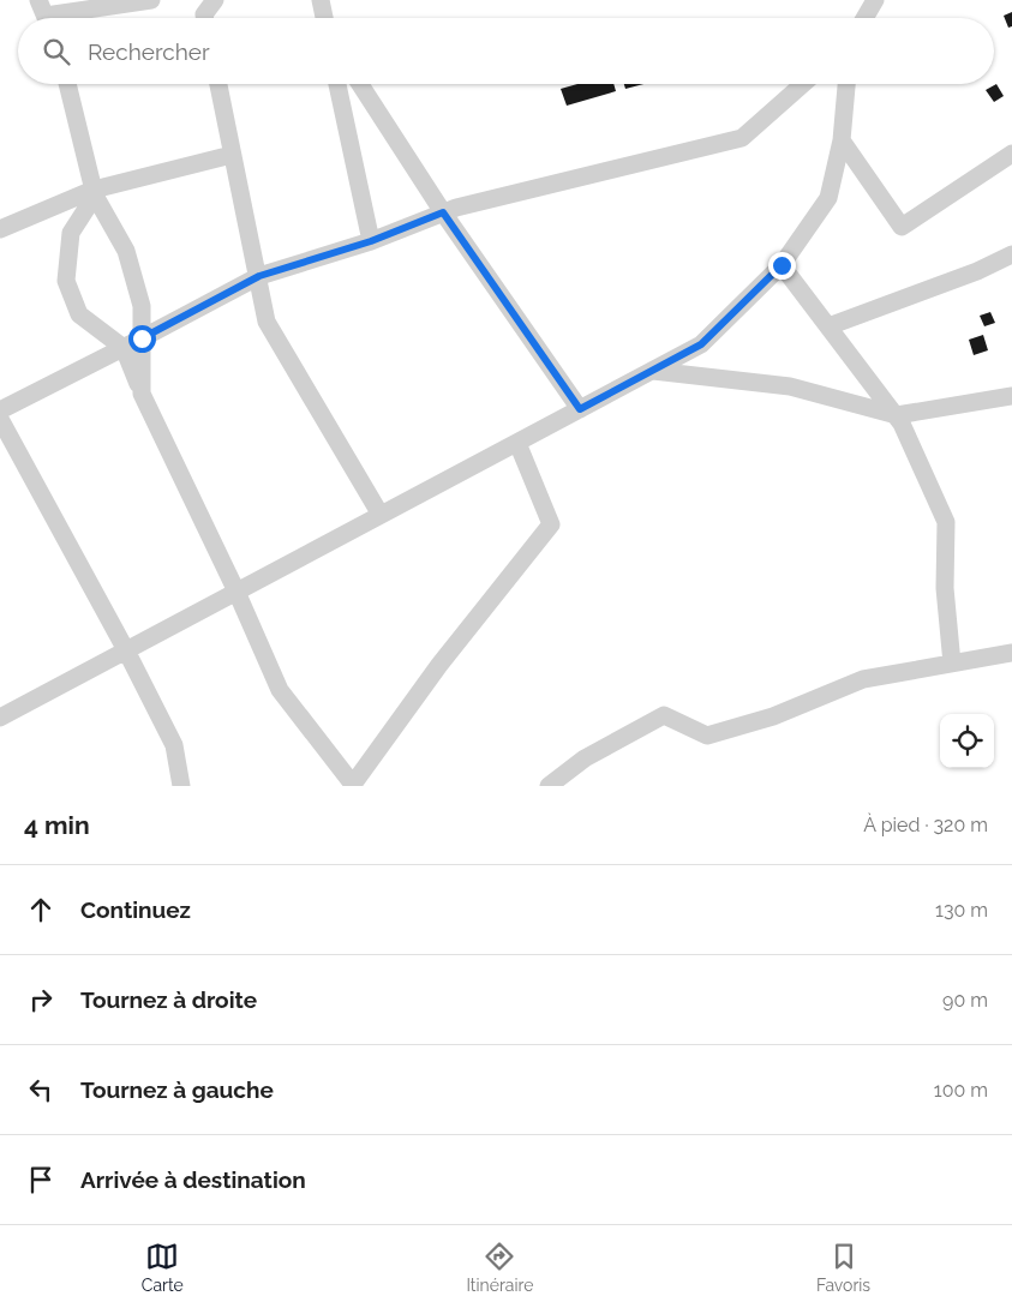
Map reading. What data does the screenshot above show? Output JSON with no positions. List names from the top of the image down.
{
  "page": {
    "search": "Rechercher",
    "heading": ["4 min", "À pied · 320 m"],
    "list": [
      ["Continuez", "130 m"],
      ["Tournez à droite", "90 m"],
      ["Tournez à gauche", "100 m"],
      "Arrivée à destination"
    ],
    "nav": ["Carte", "Itinéraire", "Favoris"]
  }
}
